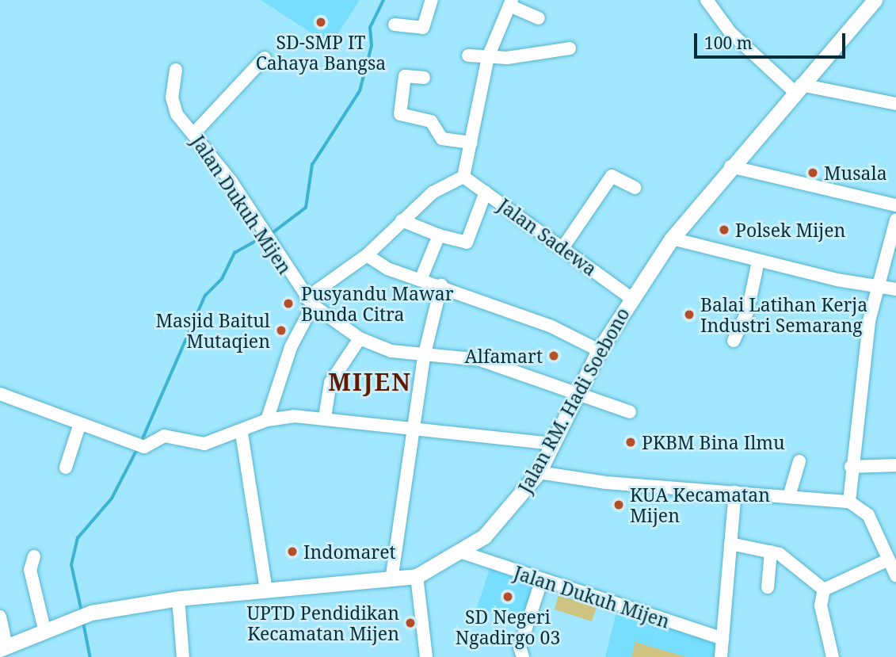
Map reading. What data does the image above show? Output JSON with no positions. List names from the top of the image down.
{
  "streets": {
    "main road": ["Jalan RM. Hadi Soebono"],
    "street": ["Jalan Dukuh Mijen", "Jalan Sadewa"]
  },
  "crossings": [
    ["Jalan Dukuh Mijen", "Jalan RM. Hadi Soebono"],
    ["Jalan Sadewa", "Jalan RM. Hadi Soebono"]
  ],
  "districts": ["MIJEN"],
  "places": [
    "SD-SMP IT Cahaya Bangsa",
    "Musala",
    "Polsek Mijen",
    "Pusyandu Mawar Bunda Citra",
    "Balai Latihan Kerja Industri Semarang",
    "Masjid Baitul Mutaqien",
    "Alfamart",
    "PKBM Bina Ilmu",
    "KUA Kecamatan Mijen",
    "Indomaret",
    "SD Negeri Ngadirgo 03",
    "UPTD Pendidikan Kecamatan Mijen"
  ],
  "scale_bar": "100 m"
}
